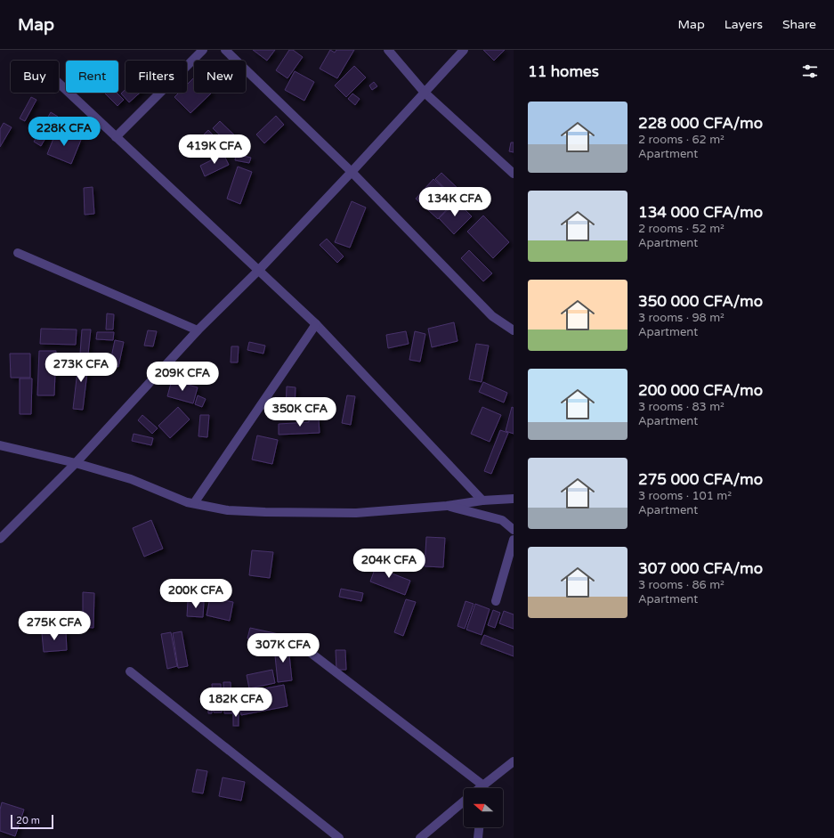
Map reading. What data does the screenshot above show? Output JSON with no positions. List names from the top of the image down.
{
  "scale_bar": "20 m",
  "north": "left",
  "page": {
    "header": "Map",
    "nav": ["Map", "Layers", "Share"],
    "heading": "11 homes",
    "chip": [
      "Buy",
      "Rent",
      "Filters",
      "New"
    ],
    "list": [
      {
        "name": "228 000 CFA/mo",
        "note": "2 rooms · 62 m² · Apartment"
      },
      {
        "name": "134 000 CFA/mo",
        "note": "2 rooms · 52 m² · Apartment"
      },
      {
        "name": "350 000 CFA/mo",
        "note": "3 rooms · 98 m² · Apartment"
      },
      {
        "name": "200 000 CFA/mo",
        "note": "3 rooms · 83 m² · Apartment"
      },
      {
        "name": "275 000 CFA/mo",
        "note": "3 rooms · 101 m² · Apartment"
      },
      {
        "name": "307 000 CFA/mo",
        "note": "3 rooms · 86 m² · Apartment"
      }
    ],
    "price": [
      "228K CFA",
      "419K CFA",
      "134K CFA",
      "273K CFA",
      "209K CFA",
      "350K CFA",
      "204K CFA",
      "200K CFA",
      "275K CFA",
      "307K CFA",
      "182K CFA"
    ],
    "scale": "20 m"
  }
}
